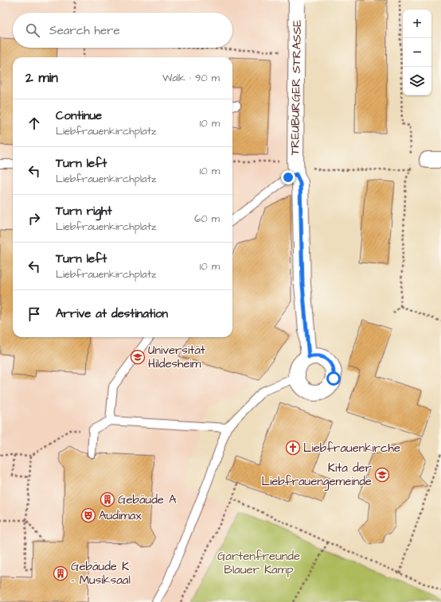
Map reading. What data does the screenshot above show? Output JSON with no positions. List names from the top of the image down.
{
  "streets": {
    "street": ["TREUBURGER STRASSE"]
  },
  "parks": ["Gartenfreunde Blauer Kamp"],
  "places": {
    "school or university": ["Universität Hildesheim", "Kita der Liebfrauengemeinde"],
    "church": ["Liebfrauenkirche"],
    "building": ["Gebäude A", "Gebäude K - Musiksaal"],
    "theatre": ["Audimax"]
  },
  "page": {
    "map_buttons": ["+", "−"],
    "search": "Search here",
    "heading": ["2 min", "Walk · 90 m"],
    "list": [
      ["Continue", "Liebfrauenkirchplatz", "10 m"],
      ["Turn left", "Liebfrauenkirchplatz", "10 m"],
      ["Turn right", "Liebfrauenkirchplatz", "60 m"],
      ["Turn left", "Liebfrauenkirchplatz", "10 m"],
      "Arrive at destination"
    ]
  }
}
